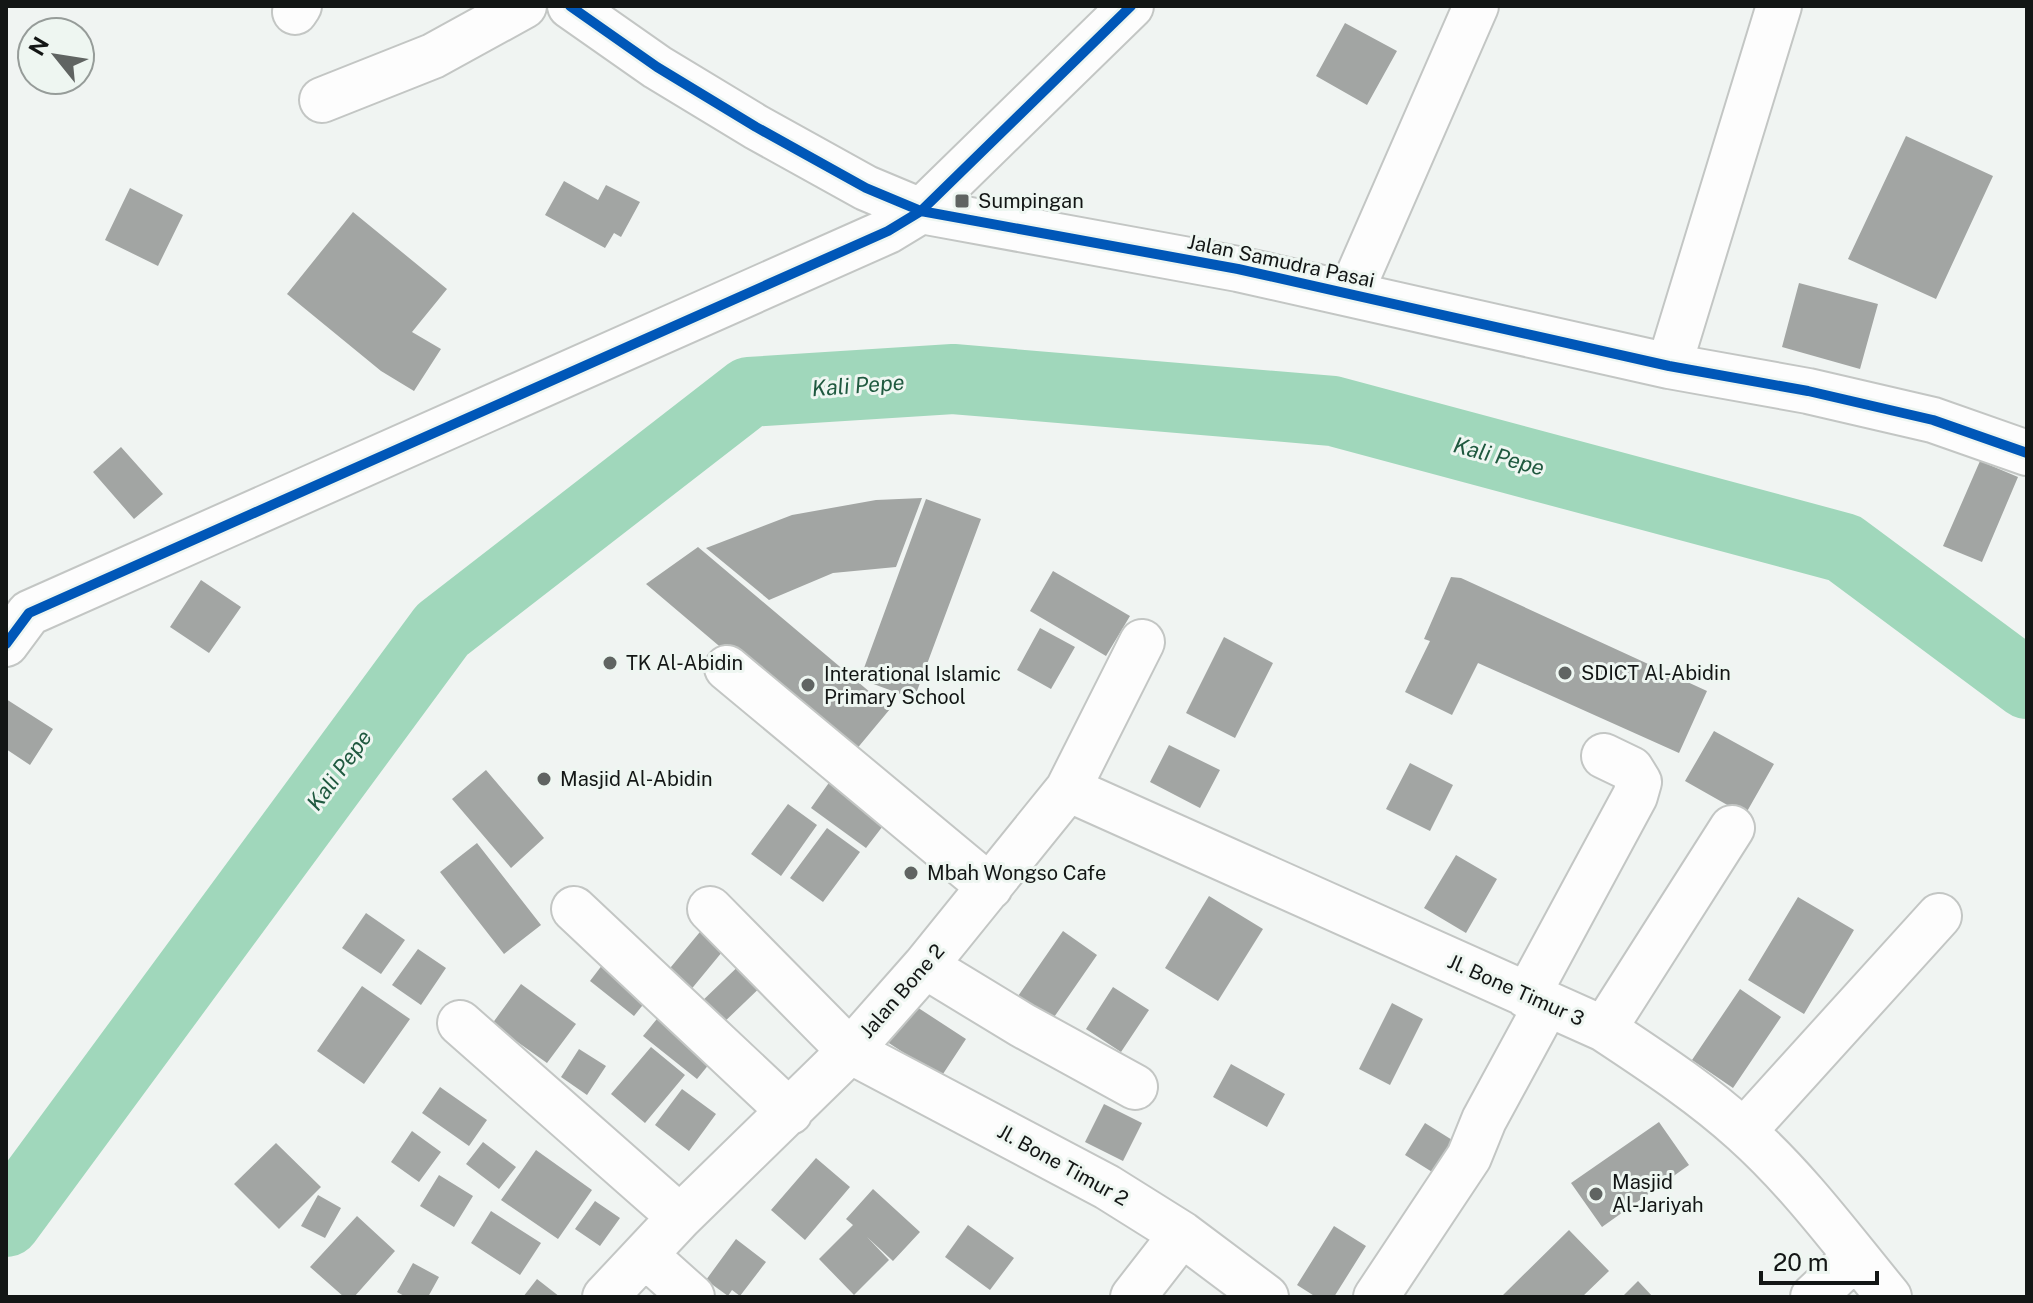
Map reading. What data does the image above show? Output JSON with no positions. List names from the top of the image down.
{
  "streets": {
    "street": [
      "Jalan Samudra Pasai",
      "Jl. Bone Timur 3",
      "Jalan Bone 2",
      "Jl. Bone Timur 2"
    ]
  },
  "crossings": [
    ["Jl. Bone Timur 3", "Jalan Bone 2"],
    ["Jalan Bone 2", "Jl. Bone Timur 2"]
  ],
  "water": ["Kali Pepe"],
  "places": {
    "transit": ["Sumpingan"],
    "other": [
      "TK Al-Abidin",
      "SDICT Al-Abidin",
      "Interational Islamic Primary School",
      "Masjid Al-Abidin",
      "Mbah Wongso Cafe",
      "Masjid Al-Jariyah"
    ]
  },
  "scale_bar": "20 m",
  "north": "top left"
}
